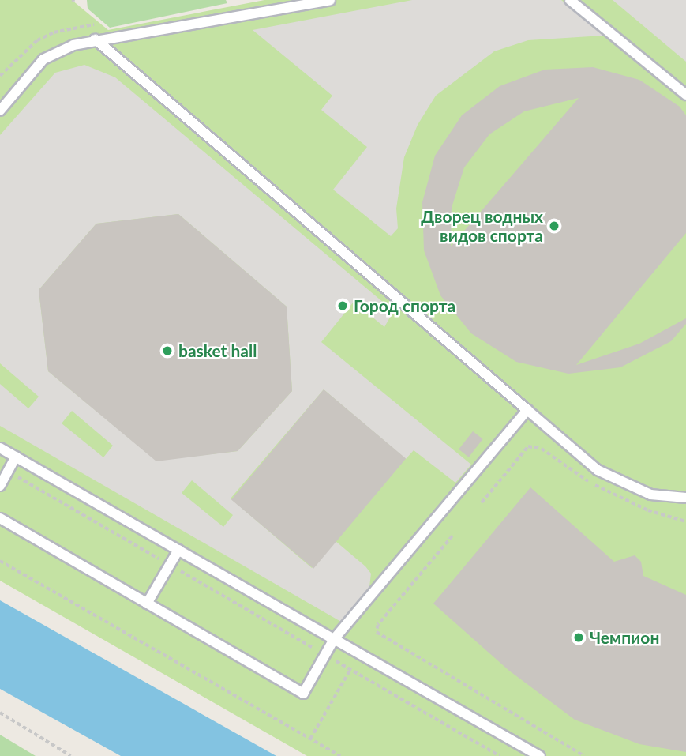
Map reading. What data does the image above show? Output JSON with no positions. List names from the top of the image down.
{
  "places": [
    "Дворец водных видов спорта",
    "Город спорта",
    "basket hall",
    "Чемпион"
  ]
}
